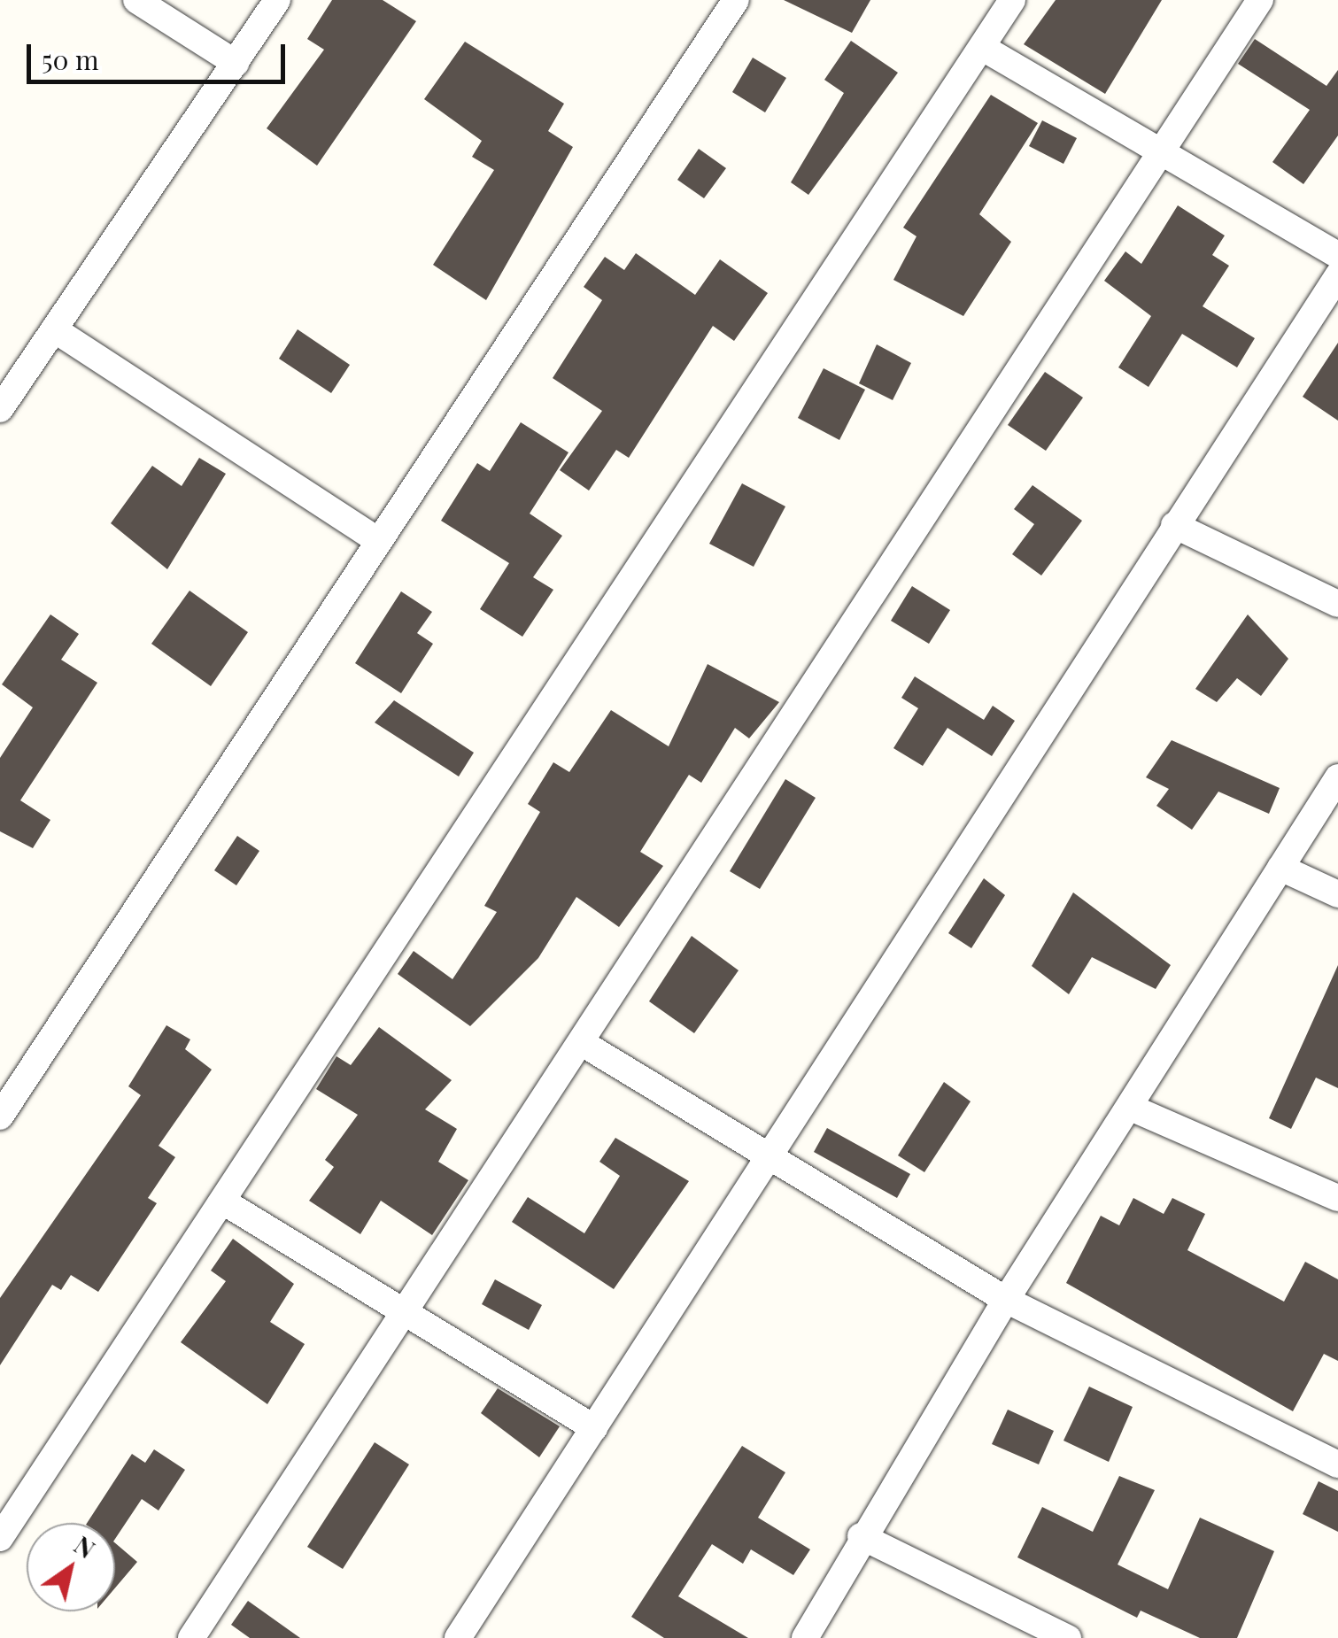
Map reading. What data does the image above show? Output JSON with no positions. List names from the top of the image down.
{
  "scale_bar": "50 m",
  "north": "top right"
}
